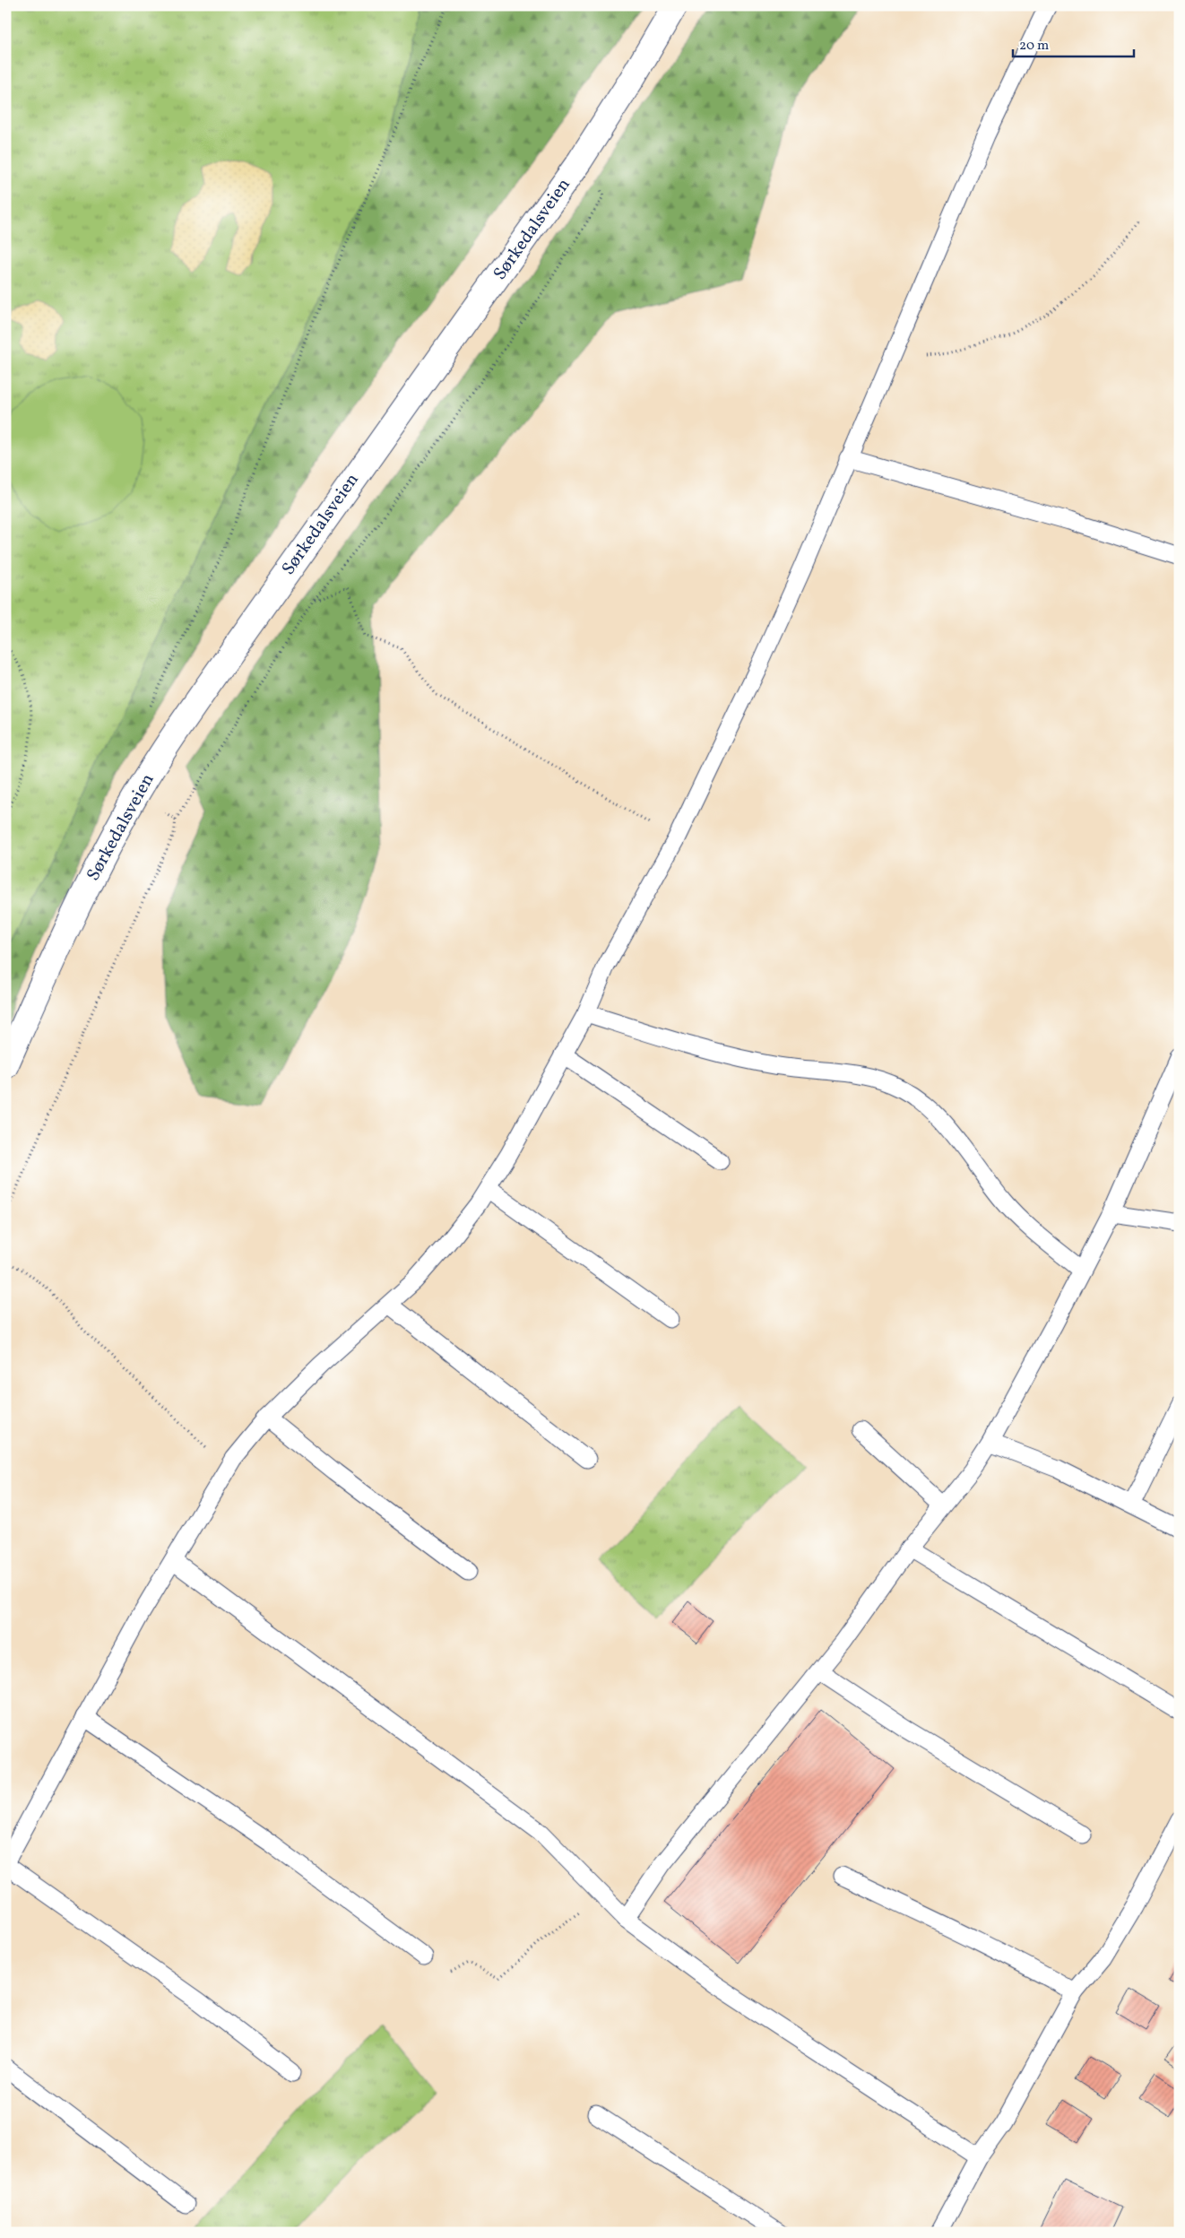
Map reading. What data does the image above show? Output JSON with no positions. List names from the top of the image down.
{
  "streets": {
    "street": ["Sørkedalsveien"]
  },
  "scale_bar": "20 m"
}
